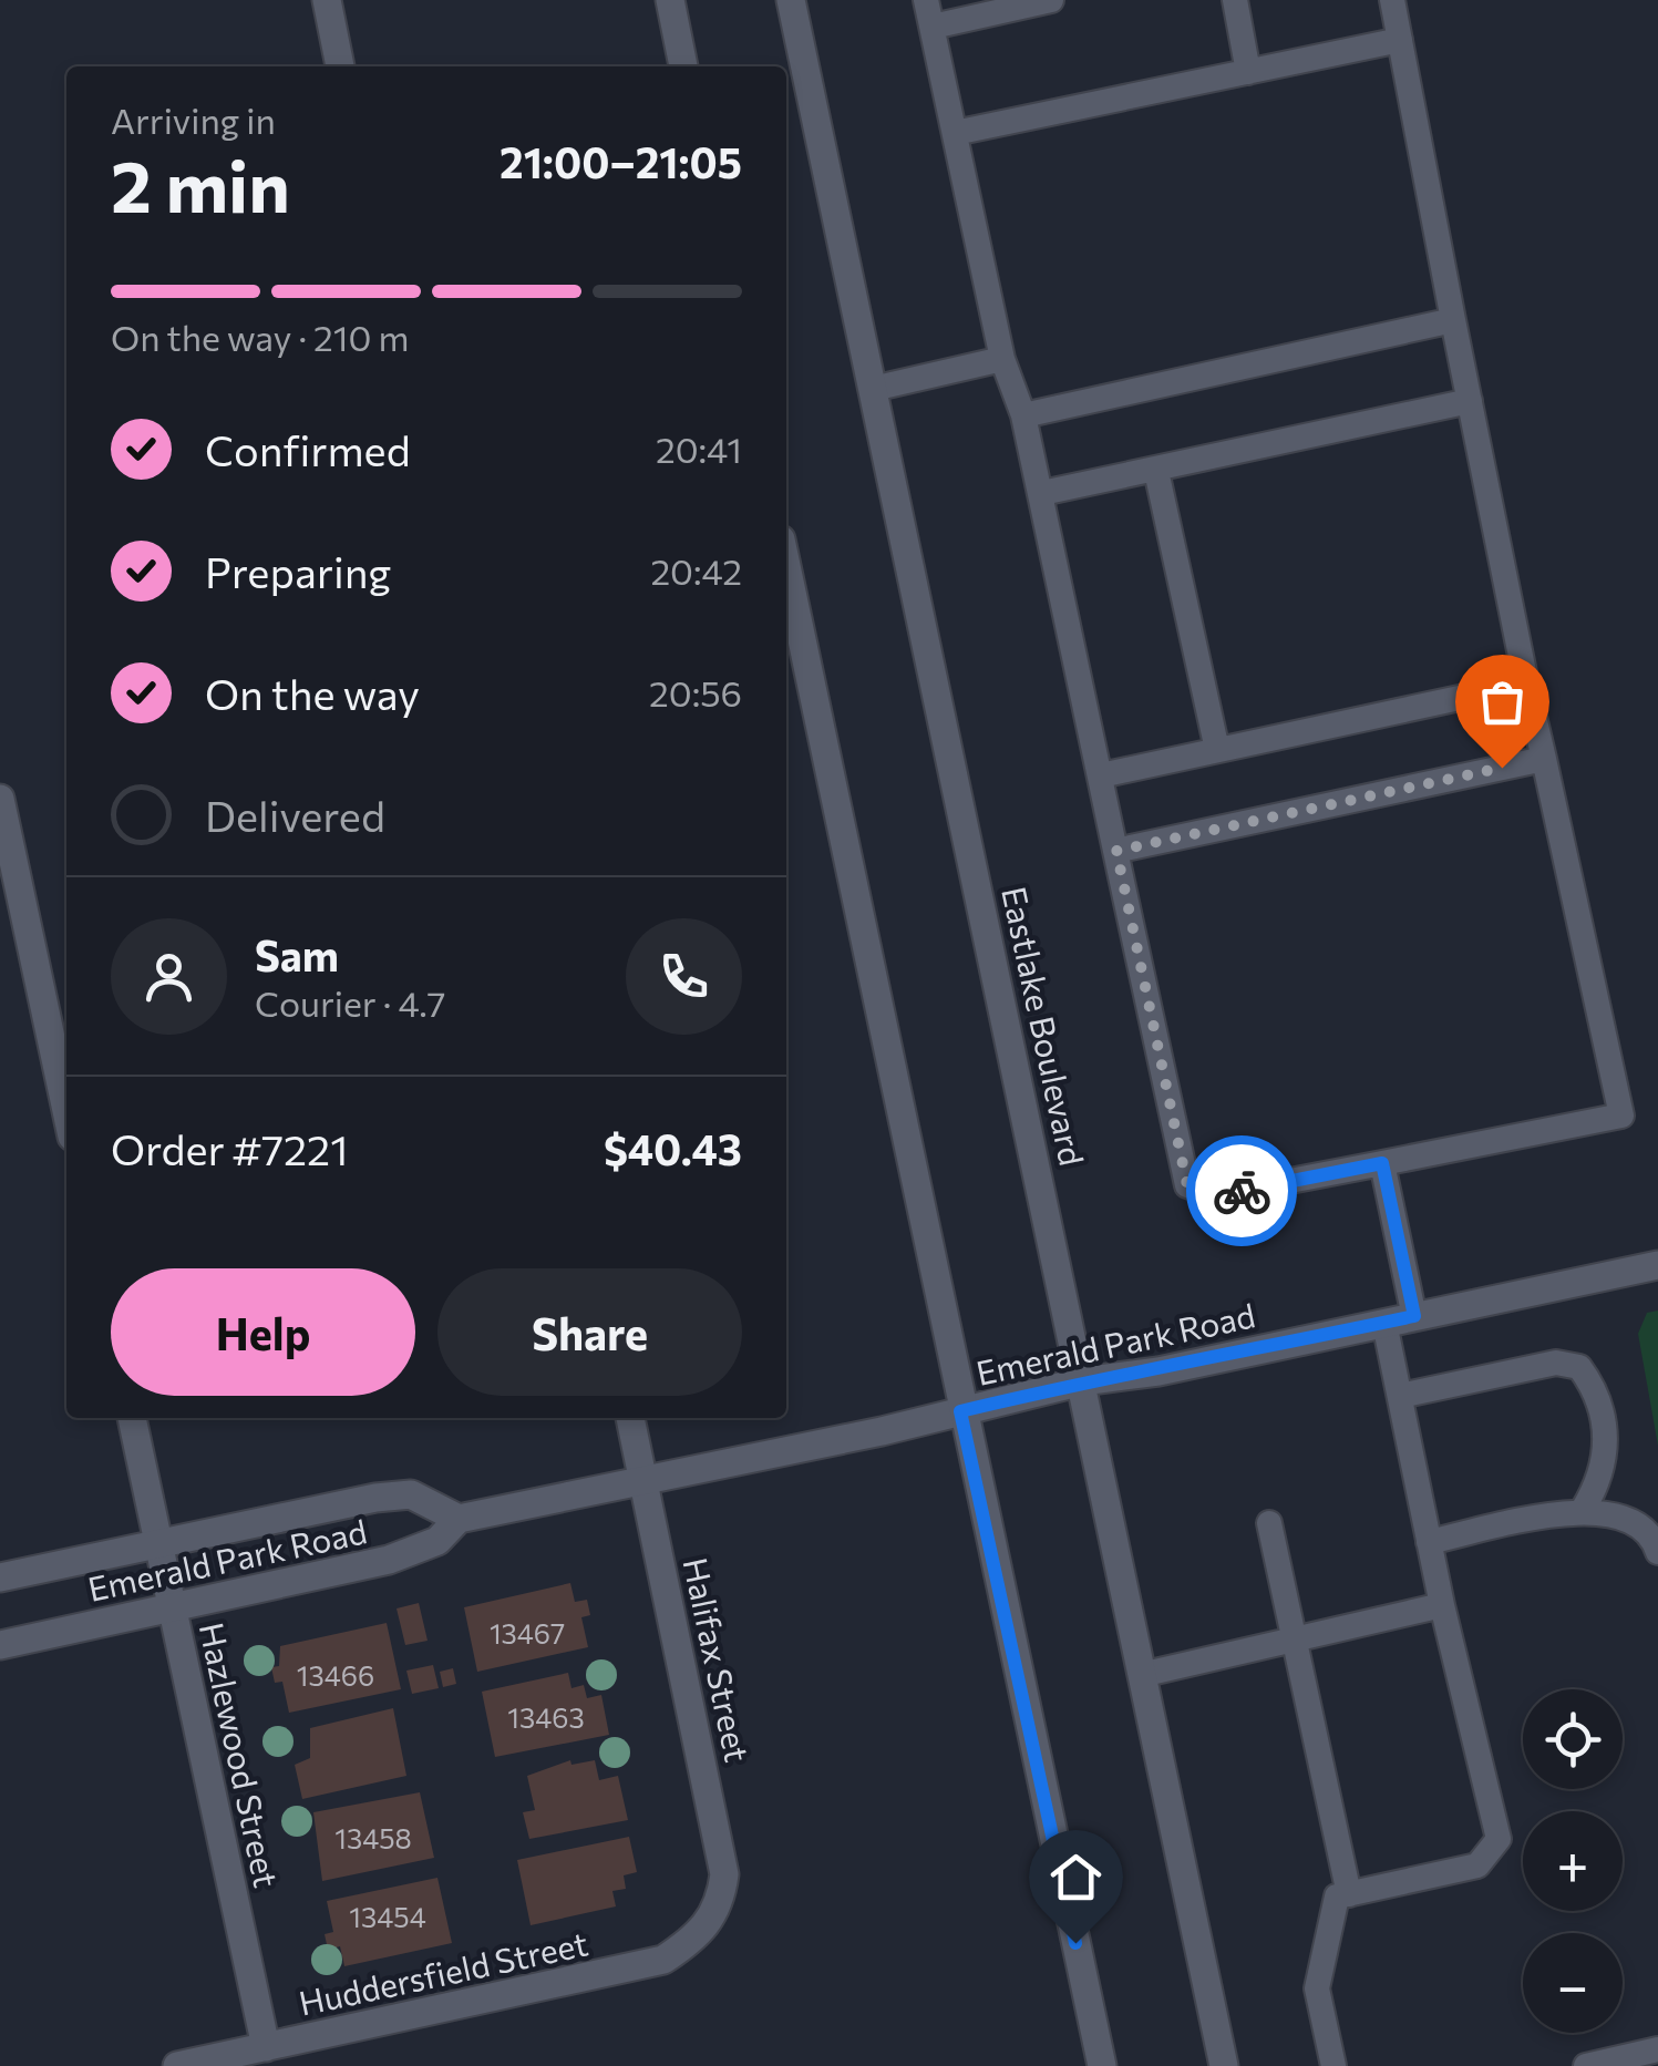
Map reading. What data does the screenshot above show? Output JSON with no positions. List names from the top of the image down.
{
  "streets": {
    "street": [
      "Eastlake Boulevard",
      "Emerald Park Road",
      "Halifax Street",
      "Hazlewood Street",
      "Huddersfield Street"
    ]
  },
  "crossings": [
    ["Eastlake Boulevard", "Emerald Park Road"],
    ["Emerald Park Road", "Halifax Street"],
    ["Emerald Park Road", "Hazlewood Street"],
    ["Halifax Street", "Huddersfield Street"],
    ["Hazlewood Street", "Huddersfield Street"]
  ],
  "house_numbers": [
    "13467",
    "13466",
    "13463",
    "13458",
    "13454"
  ],
  "page": {
    "heading": ["2 min", "Arriving in", "21:00–21:05"],
    "panel": [
      "Sam",
      "Courier · 4.7",
      "Order #7221",
      "$40.43"
    ],
    "bar": "On the way · 210 m",
    "list": [
      ["Confirmed", "20:41"],
      ["Preparing", "20:42"],
      ["On the way", "20:56"],
      "Delivered"
    ],
    "buttons": ["Help", "Share"],
    "map_buttons": ["+", "−"]
  }
}
